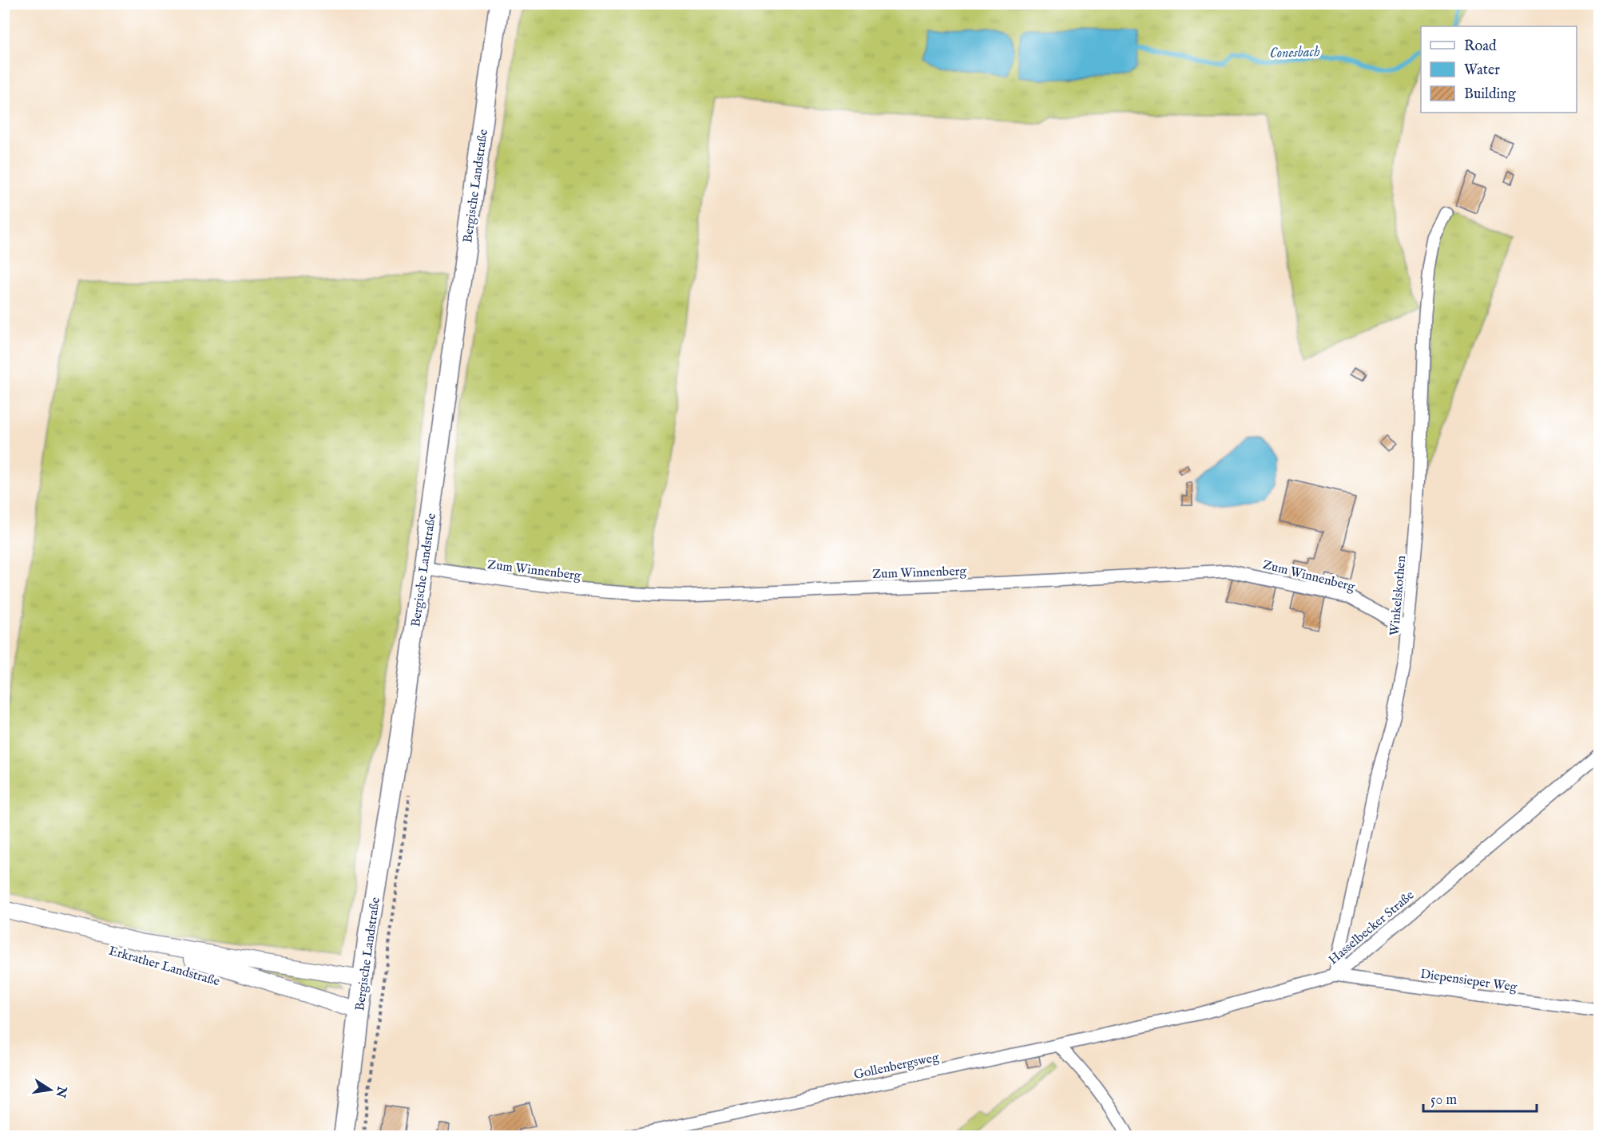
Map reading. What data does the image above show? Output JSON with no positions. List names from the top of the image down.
{
  "streets": {
    "main road": ["Bergische Landstraße"],
    "street": [
      "Zum Winnenberg",
      "Winkelskothen",
      "Hasselbecker Straße",
      "Erkrather Landstraße",
      "Diepensieper Weg",
      "Gollenbergsweg"
    ]
  },
  "crossings": [
    ["Bergische Landstraße", "Zum Winnenberg"],
    ["Bergische Landstraße", "Erkrather Landstraße"],
    ["Zum Winnenberg", "Winkelskothen"],
    ["Winkelskothen", "Hasselbecker Straße"],
    ["Winkelskothen", "Diepensieper Weg"],
    ["Hasselbecker Straße", "Diepensieper Weg"],
    ["Hasselbecker Straße", "Gollenbergsweg"]
  ],
  "water": ["Conesbach"],
  "legend": ["Road", "Water", "Building"],
  "scale_bar": "50 m",
  "north": "right"
}
